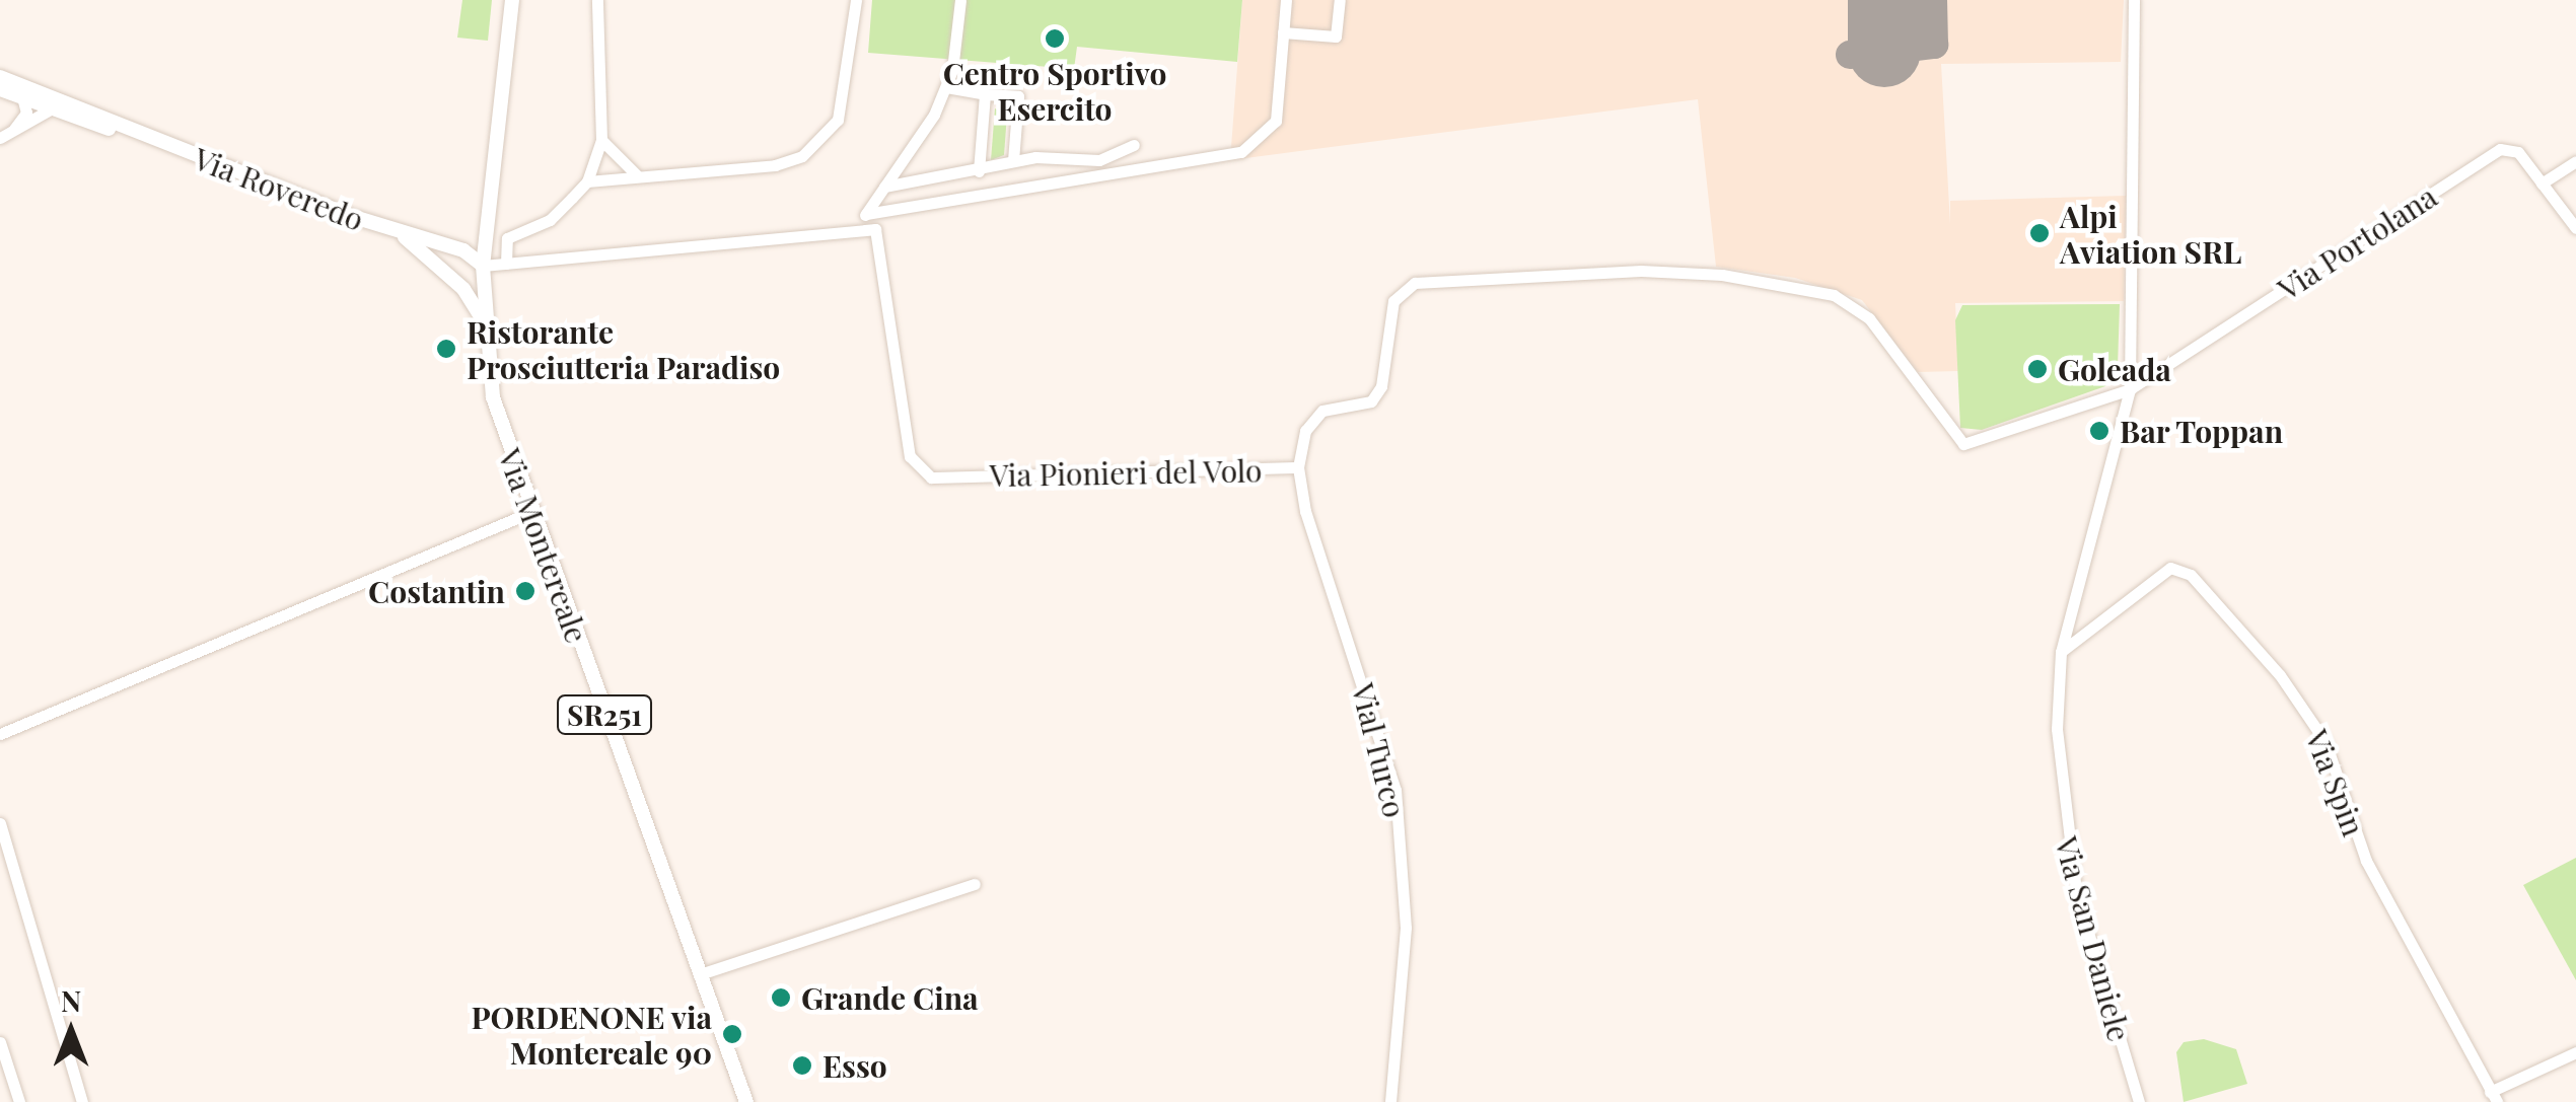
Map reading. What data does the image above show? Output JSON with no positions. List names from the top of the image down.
{
  "streets": {
    "main road": ["Via Roveredo", "Via Montereale", "SR251"],
    "street": [
      "Via Portolana",
      "Via Pionieri del Volo",
      "Vial Turco",
      "Via Spin",
      "Via San Daniele"
    ]
  },
  "crossings": [
    ["Via Roveredo", "Via Montereale"],
    ["Via Roveredo", "SR251"],
    ["Via Portolana", "Via Pionieri del Volo"],
    ["Via Portolana", "Via San Daniele"],
    ["Via Pionieri del Volo", "Vial Turco"],
    ["Via Pionieri del Volo", "Via San Daniele"],
    ["Via Montereale", "SR251"],
    ["Via Spin", "Via San Daniele"]
  ],
  "places": [
    "Centro Sportivo Esercito",
    "Alpi Aviation SRL",
    "Ristorante Prosciutteria Paradiso",
    "Goleada",
    "Bar Toppan",
    "Costantin",
    "Grande Cina",
    "PORDENONE via Montereale 90",
    "Esso"
  ],
  "north": "top"
}
